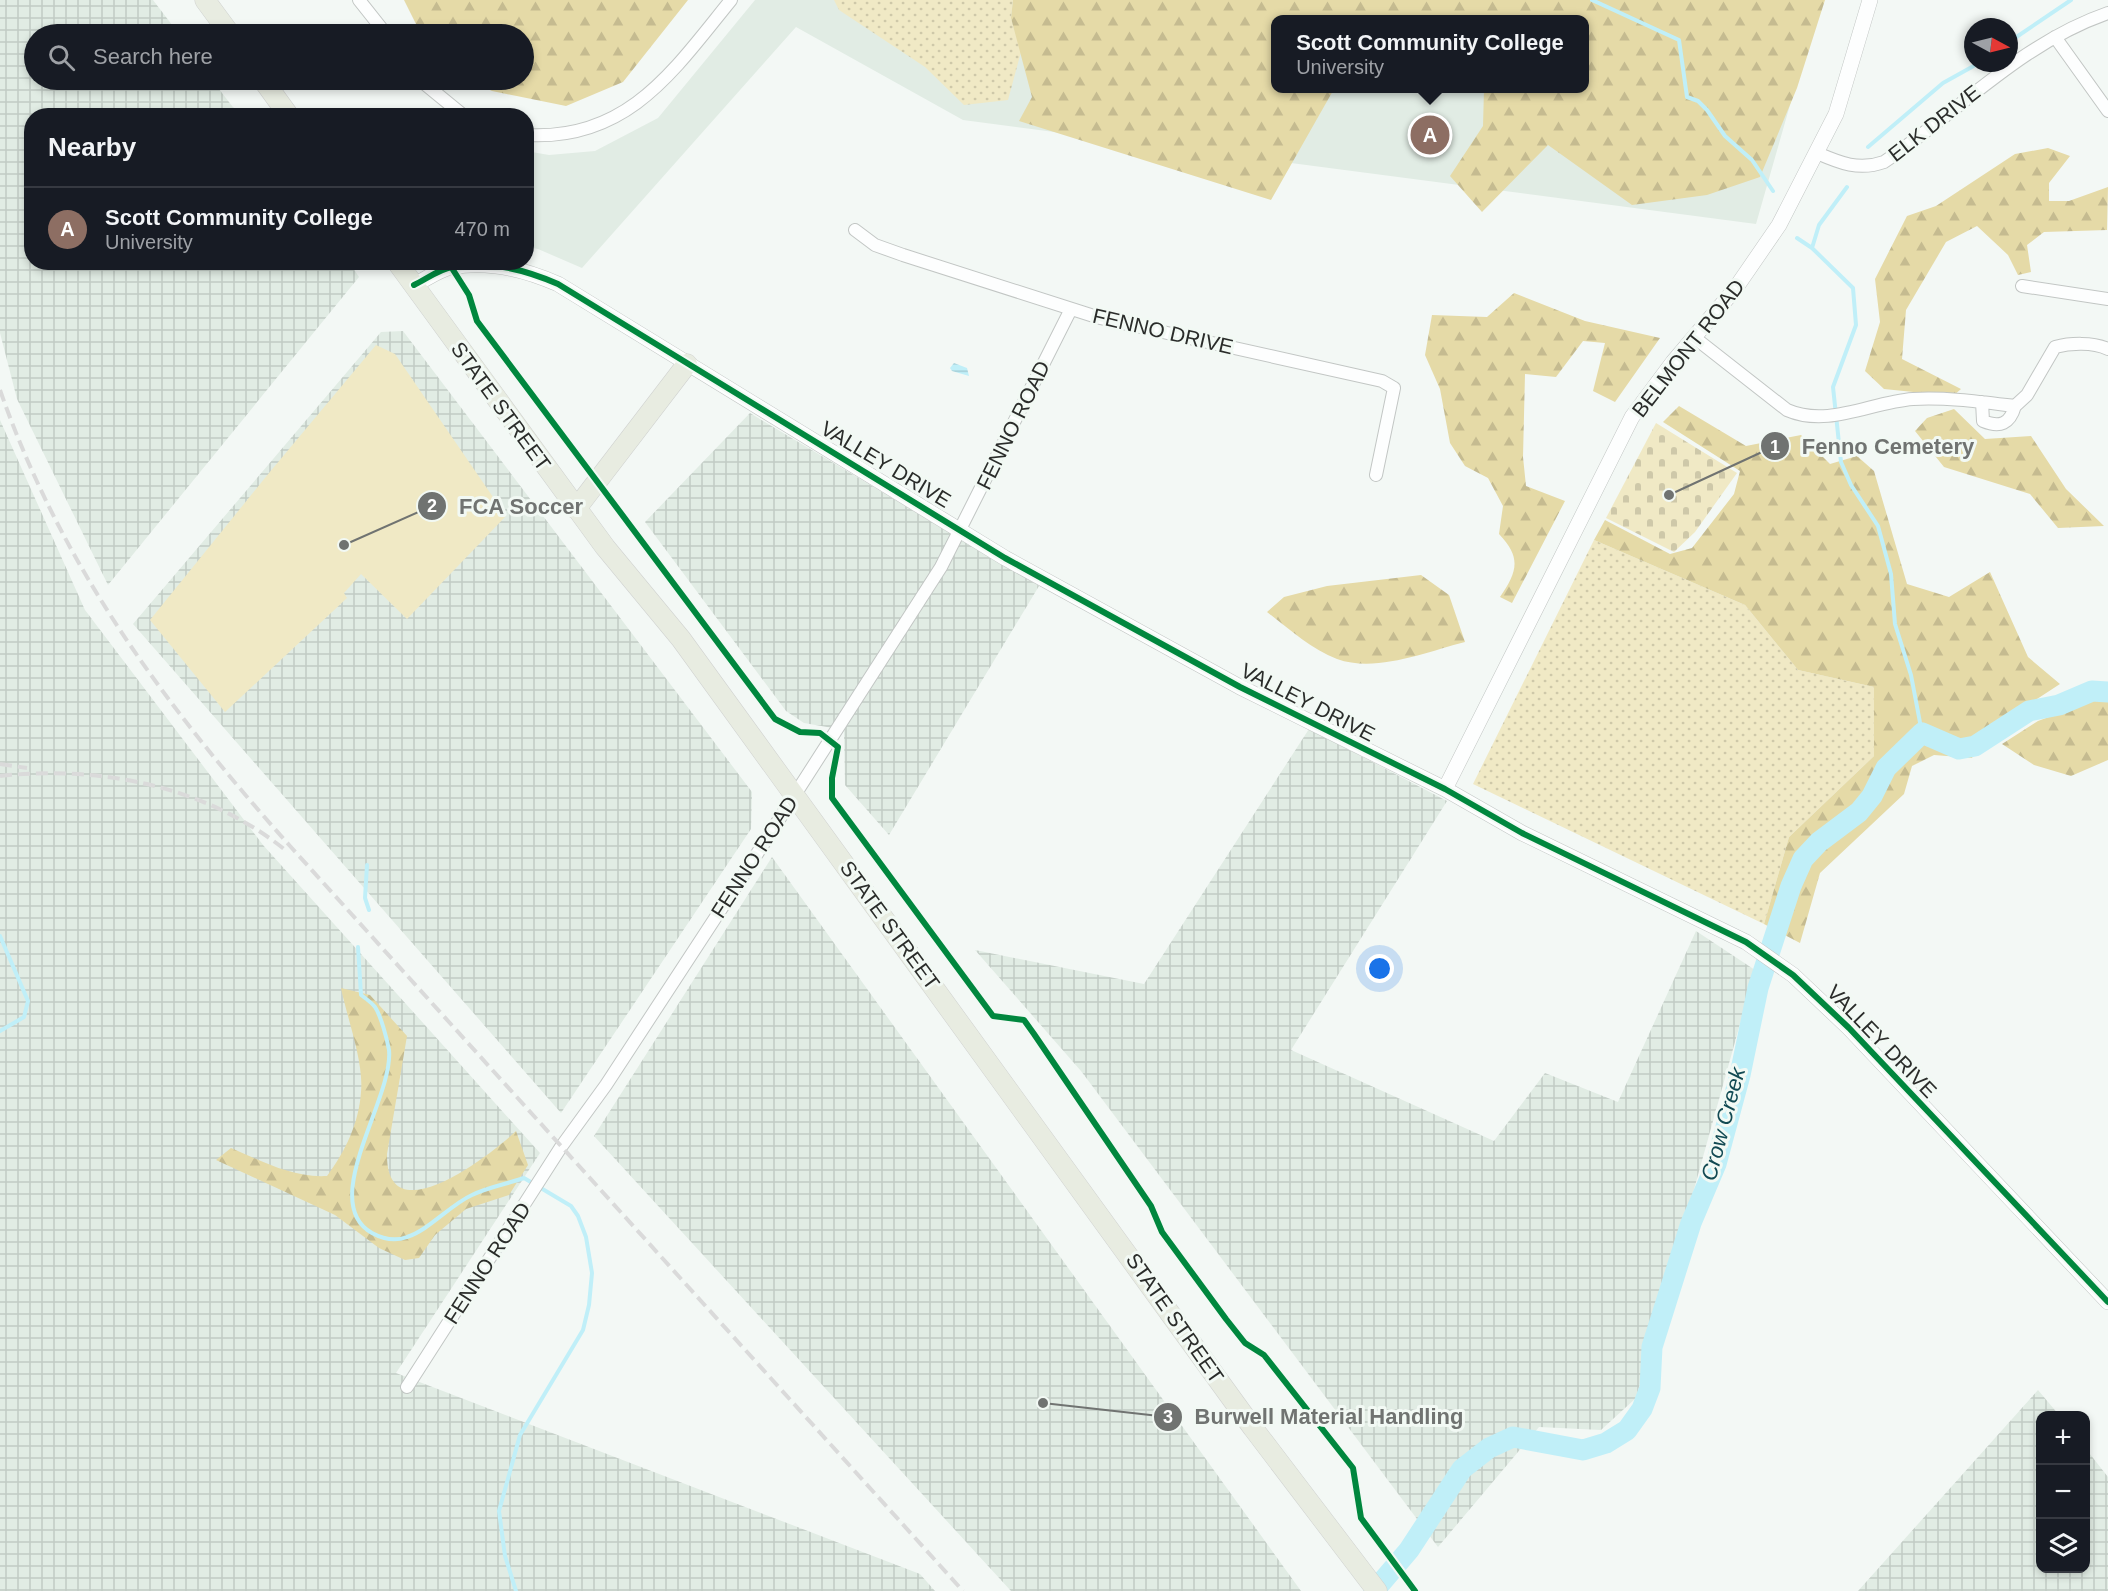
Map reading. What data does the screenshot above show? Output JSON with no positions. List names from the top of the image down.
{
  "streets": {
    "main road": ["STATE STREET"],
    "street": [
      "ELK DRIVE",
      "FENNO DRIVE",
      "BELMONT ROAD",
      "FENNO ROAD",
      "VALLEY DRIVE"
    ]
  },
  "crossings": [
    ["ELK DRIVE", "BELMONT ROAD"],
    ["FENNO DRIVE", "FENNO ROAD"],
    ["BELMONT ROAD", "VALLEY DRIVE"],
    ["STATE STREET", "FENNO ROAD"],
    ["STATE STREET", "VALLEY DRIVE"],
    ["FENNO ROAD", "VALLEY DRIVE"]
  ],
  "water": ["Crow Creek"],
  "places": ["Fenno Cemetery", "FCA Soccer", "Burwell Material Handling"],
  "north": "right",
  "page": {
    "popup": ["Scott Community College", "University"],
    "search": "Search here",
    "heading": "Nearby",
    "pins": "A",
    "list": [
      {
        "mark": "A",
        "name": "Scott Community College",
        "note": "University",
        "value": "470 m"
      }
    ],
    "map_buttons": ["+", "−"]
  }
}
